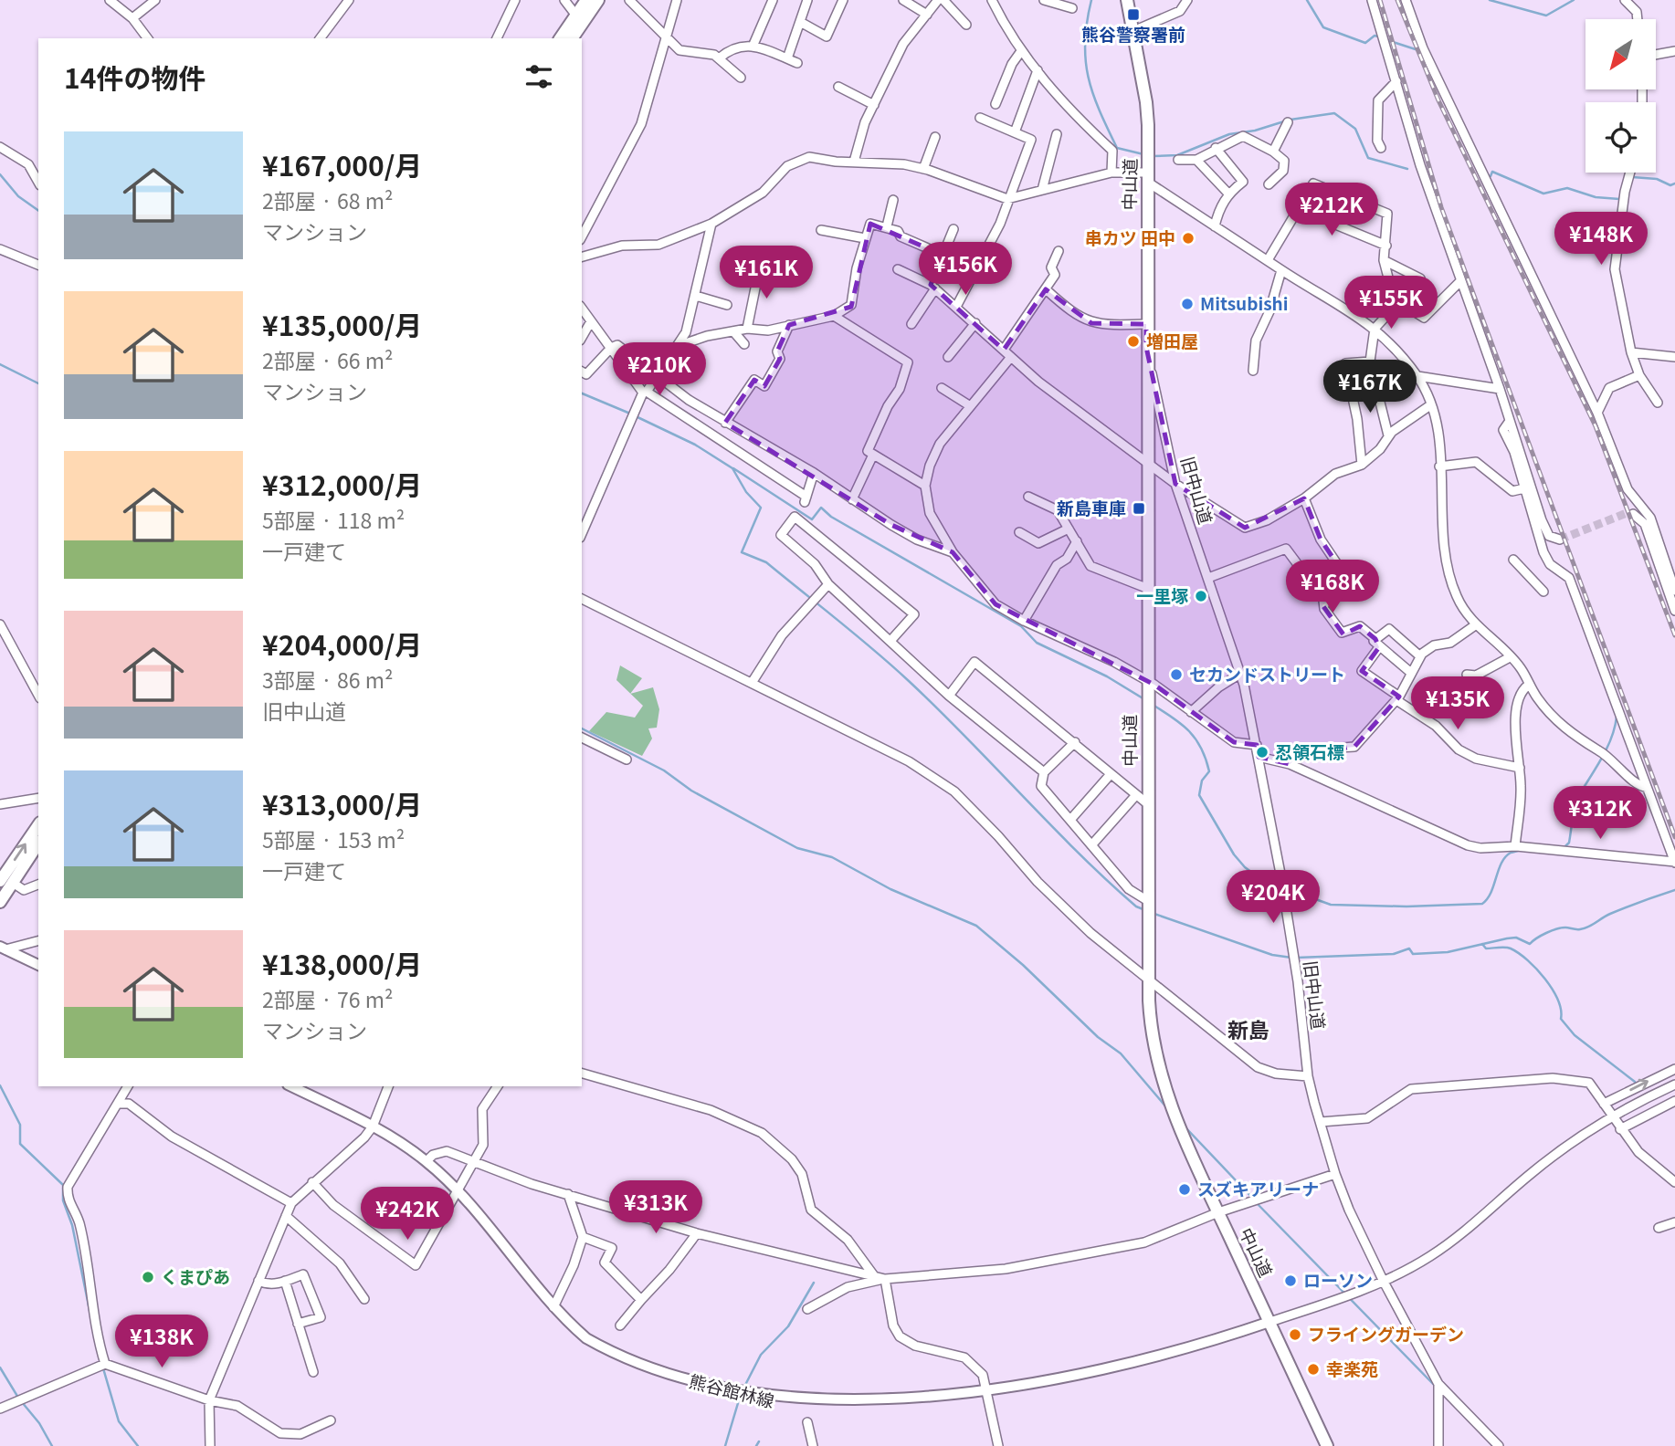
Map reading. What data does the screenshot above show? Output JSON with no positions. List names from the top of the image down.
{
  "streets": {
    "highway": ["中山道"],
    "street": ["旧中山道"]
  },
  "crossings": [
    ["中山道", "旧中山道"]
  ],
  "districts": ["新島"],
  "places": {
    "transit": ["熊谷警察署前", "新島車庫"],
    "other": [
      "串カツ 田中",
      "Mitsubishi",
      "増田屋",
      "一里塚",
      "セカンドストリート",
      "忍領石標",
      "スズキアリーナ",
      "くまぴあ",
      "ローソン",
      "フライングガーデン",
      "幸楽苑"
    ]
  },
  "north": "bottom left",
  "page": {
    "heading": "14件の物件",
    "list": [
      {
        "name": "¥167,000/月",
        "note": "2部屋 · 68 m² · マンション"
      },
      {
        "name": "¥135,000/月",
        "note": "2部屋 · 66 m² · マンション"
      },
      {
        "name": "¥312,000/月",
        "note": "5部屋 · 118 m² · 一戸建て"
      },
      {
        "name": "¥204,000/月",
        "note": "3部屋 · 86 m² · 旧中山道"
      },
      {
        "name": "¥313,000/月",
        "note": "5部屋 · 153 m² · 一戸建て"
      },
      {
        "name": "¥138,000/月",
        "note": "2部屋 · 76 m² · マンション"
      }
    ],
    "price": [
      "¥212K",
      "¥148K",
      "¥156K",
      "¥161K",
      "¥155K",
      "¥210K",
      "¥167K",
      "¥168K",
      "¥135K",
      "¥312K",
      "¥204K",
      "¥313K",
      "¥242K",
      "¥138K"
    ]
  }
}
